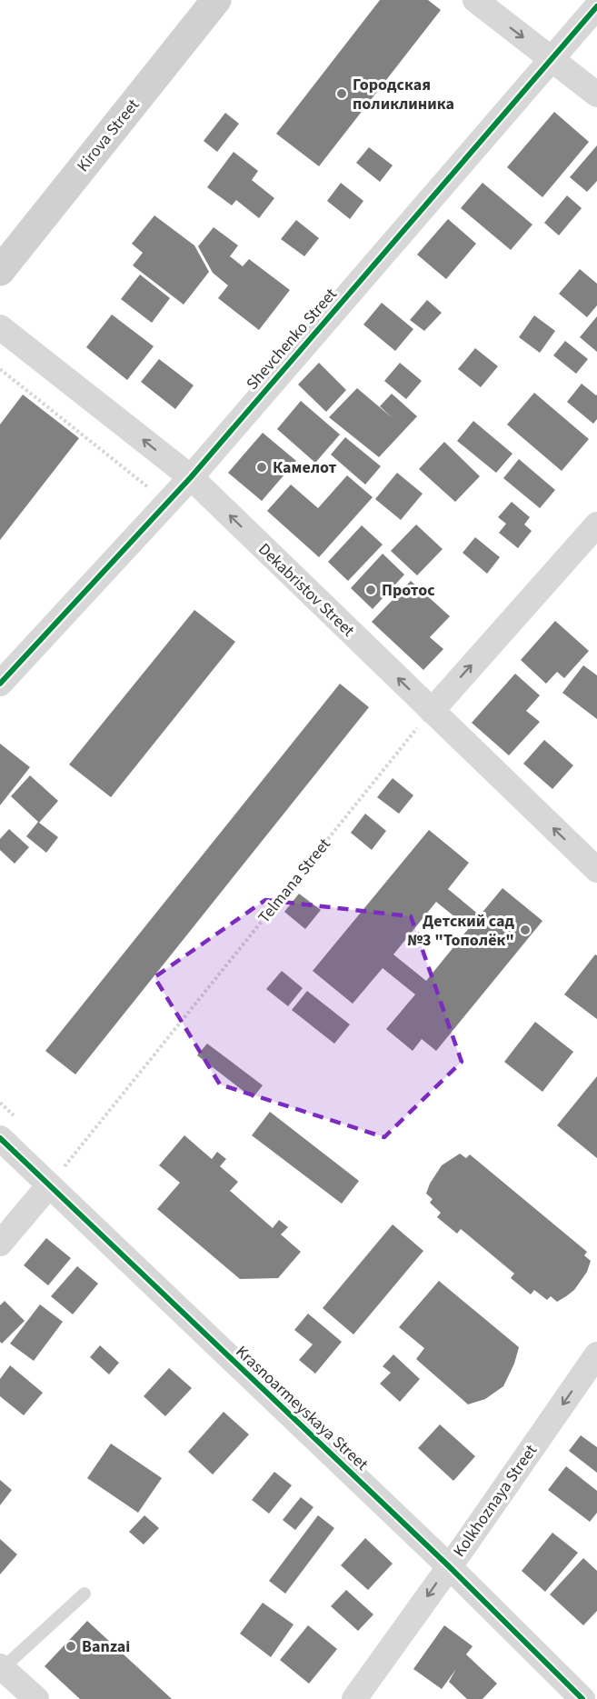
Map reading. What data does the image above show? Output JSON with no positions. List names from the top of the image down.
{
  "streets": {
    "street": [
      "Kirova Street",
      "Shevchenko Street",
      "Dekabristov Street",
      "Krasnoarmeyskaya Street",
      "Kolkhoznaya Street"
    ],
    "path": ["Telmana Street"]
  },
  "crossings": [
    ["Shevchenko Street", "Dekabristov Street"],
    ["Dekabristov Street", "Telmana Street"],
    ["Telmana Street", "Krasnoarmeyskaya Street"],
    ["Krasnoarmeyskaya Street", "Kolkhoznaya Street"]
  ],
  "one_way": ["Dekabristov Street", "Kolkhoznaya Street"],
  "places": [
    "Городская поликлиника",
    "Камелот",
    "Протос",
    "Детский сад №3 \"Тополёк\"",
    "Banzai"
  ]
}
